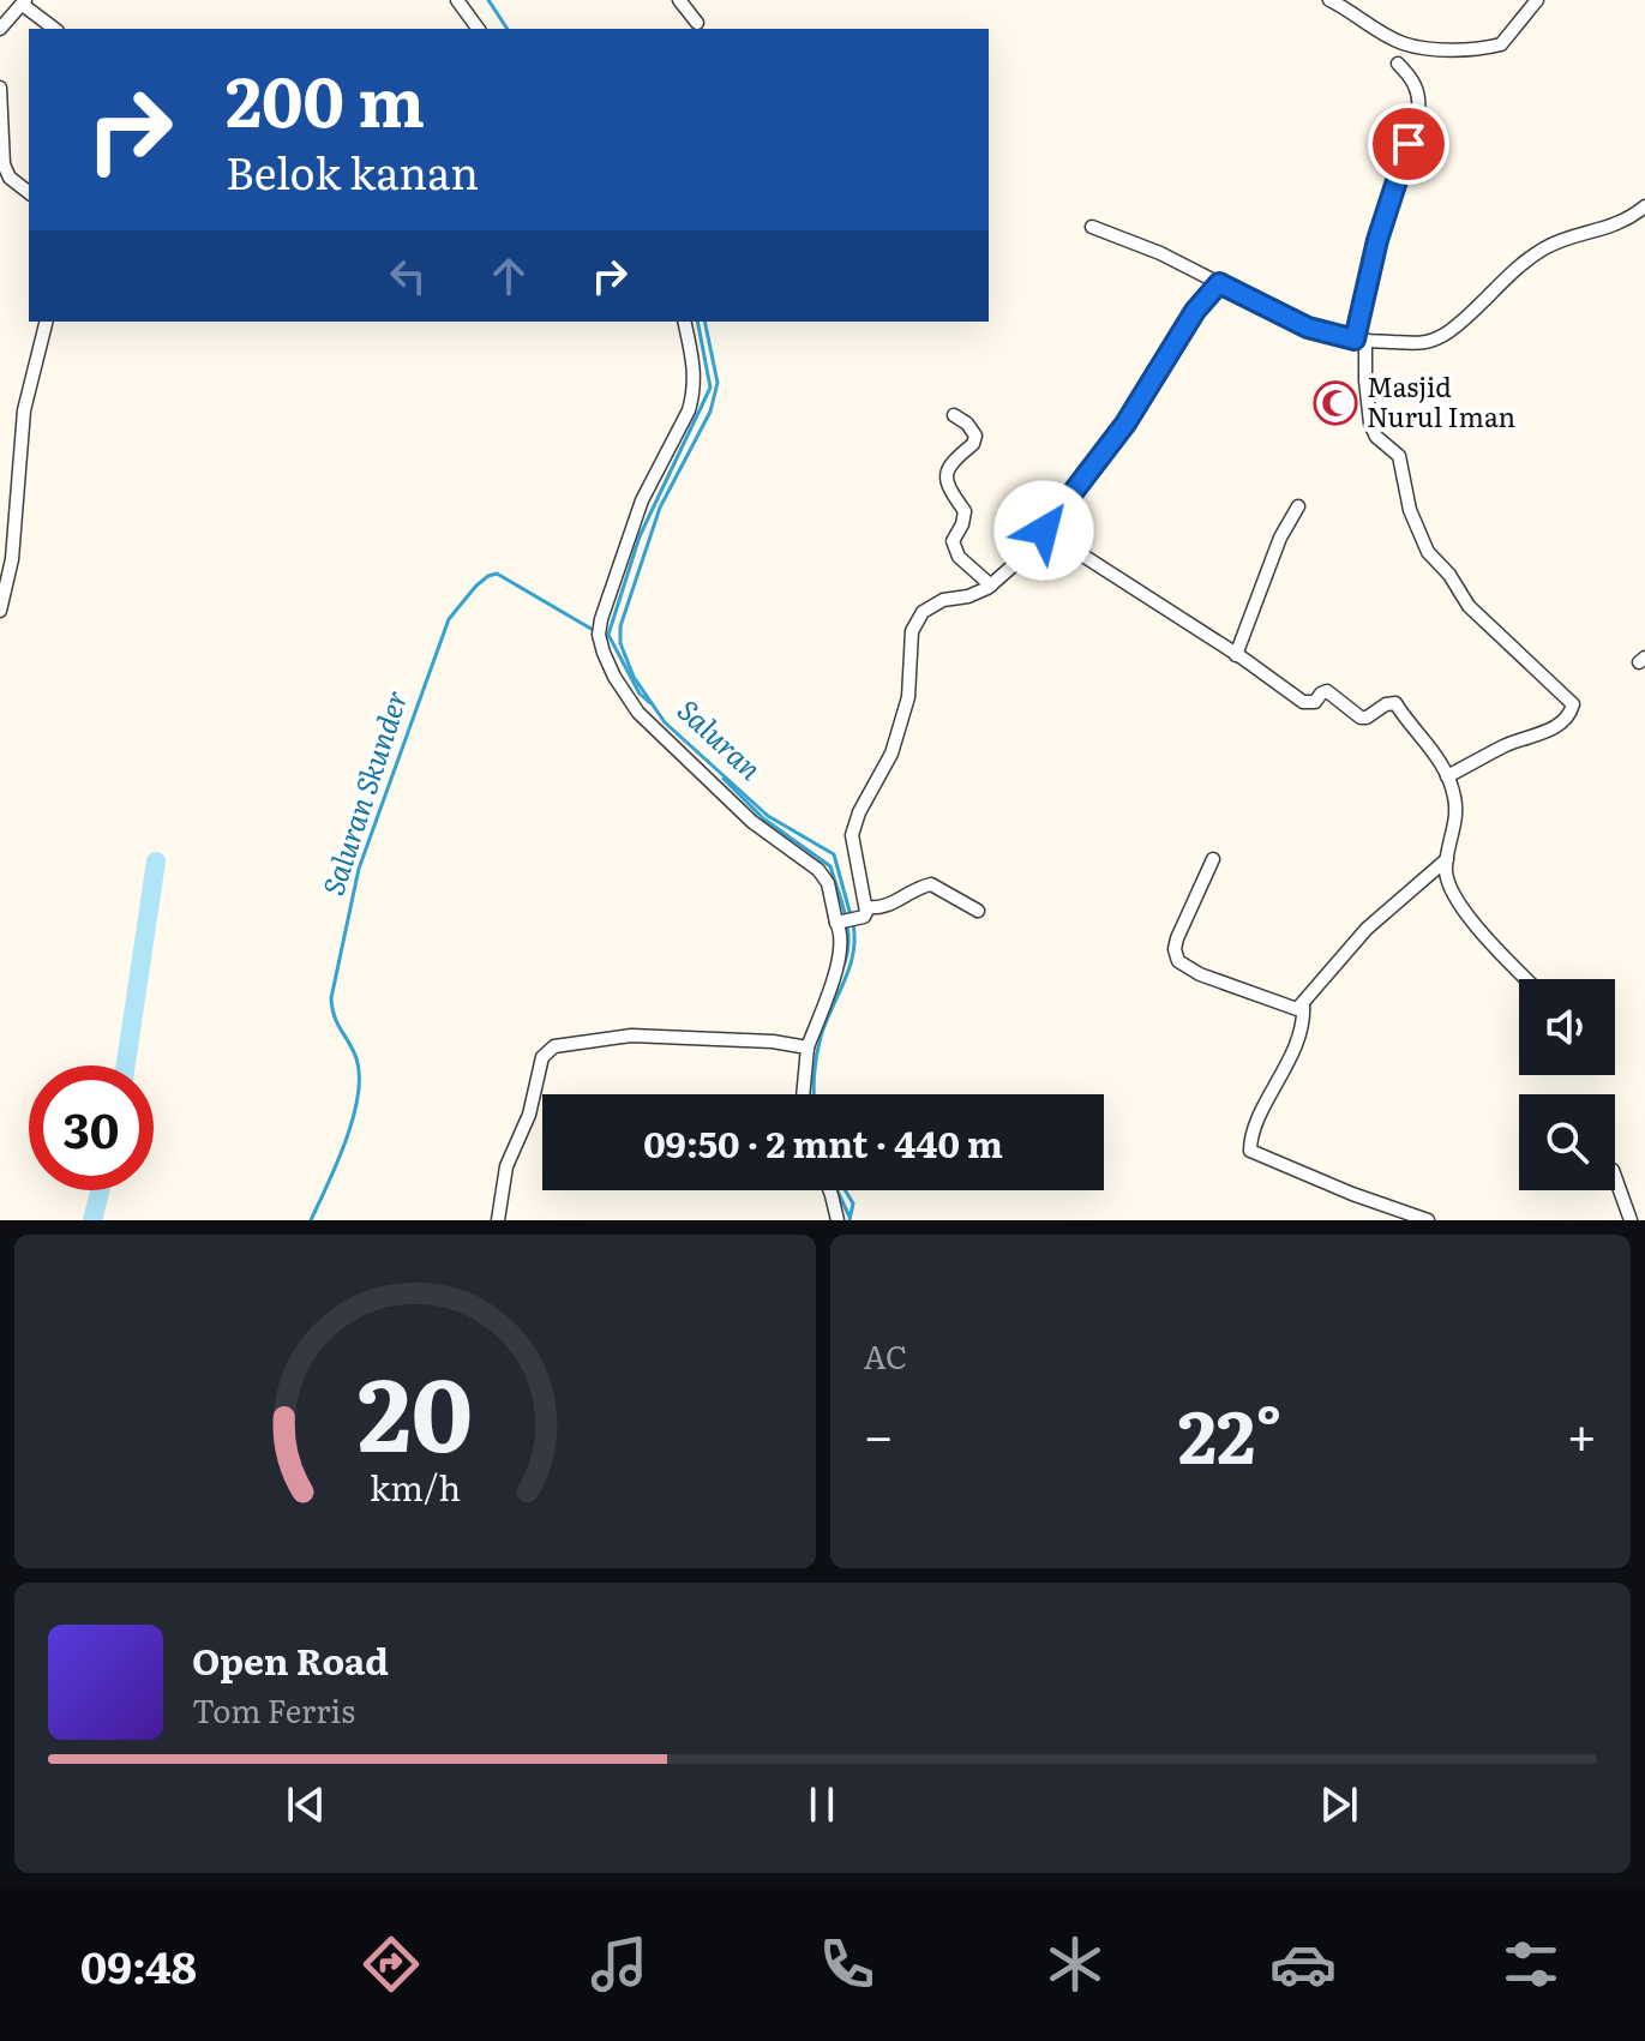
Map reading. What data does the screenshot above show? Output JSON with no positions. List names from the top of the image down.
{
  "water": ["Saluran", "Saluran Skunder"],
  "places": {
    "mosque": ["Masjid Nurul Iman"]
  },
  "page": {
    "turn": ["200 m", "Belok kanan"],
    "limit": "30",
    "trip": "09:50 · 2 mnt · 440 m",
    "tile": "AC",
    "heat": ["−", "22°", "+"],
    "song": ["Open Road", "Tom Ferris"],
    "tabs": "09:48",
    "gauge": ["20", "km/h"]
  }
}
